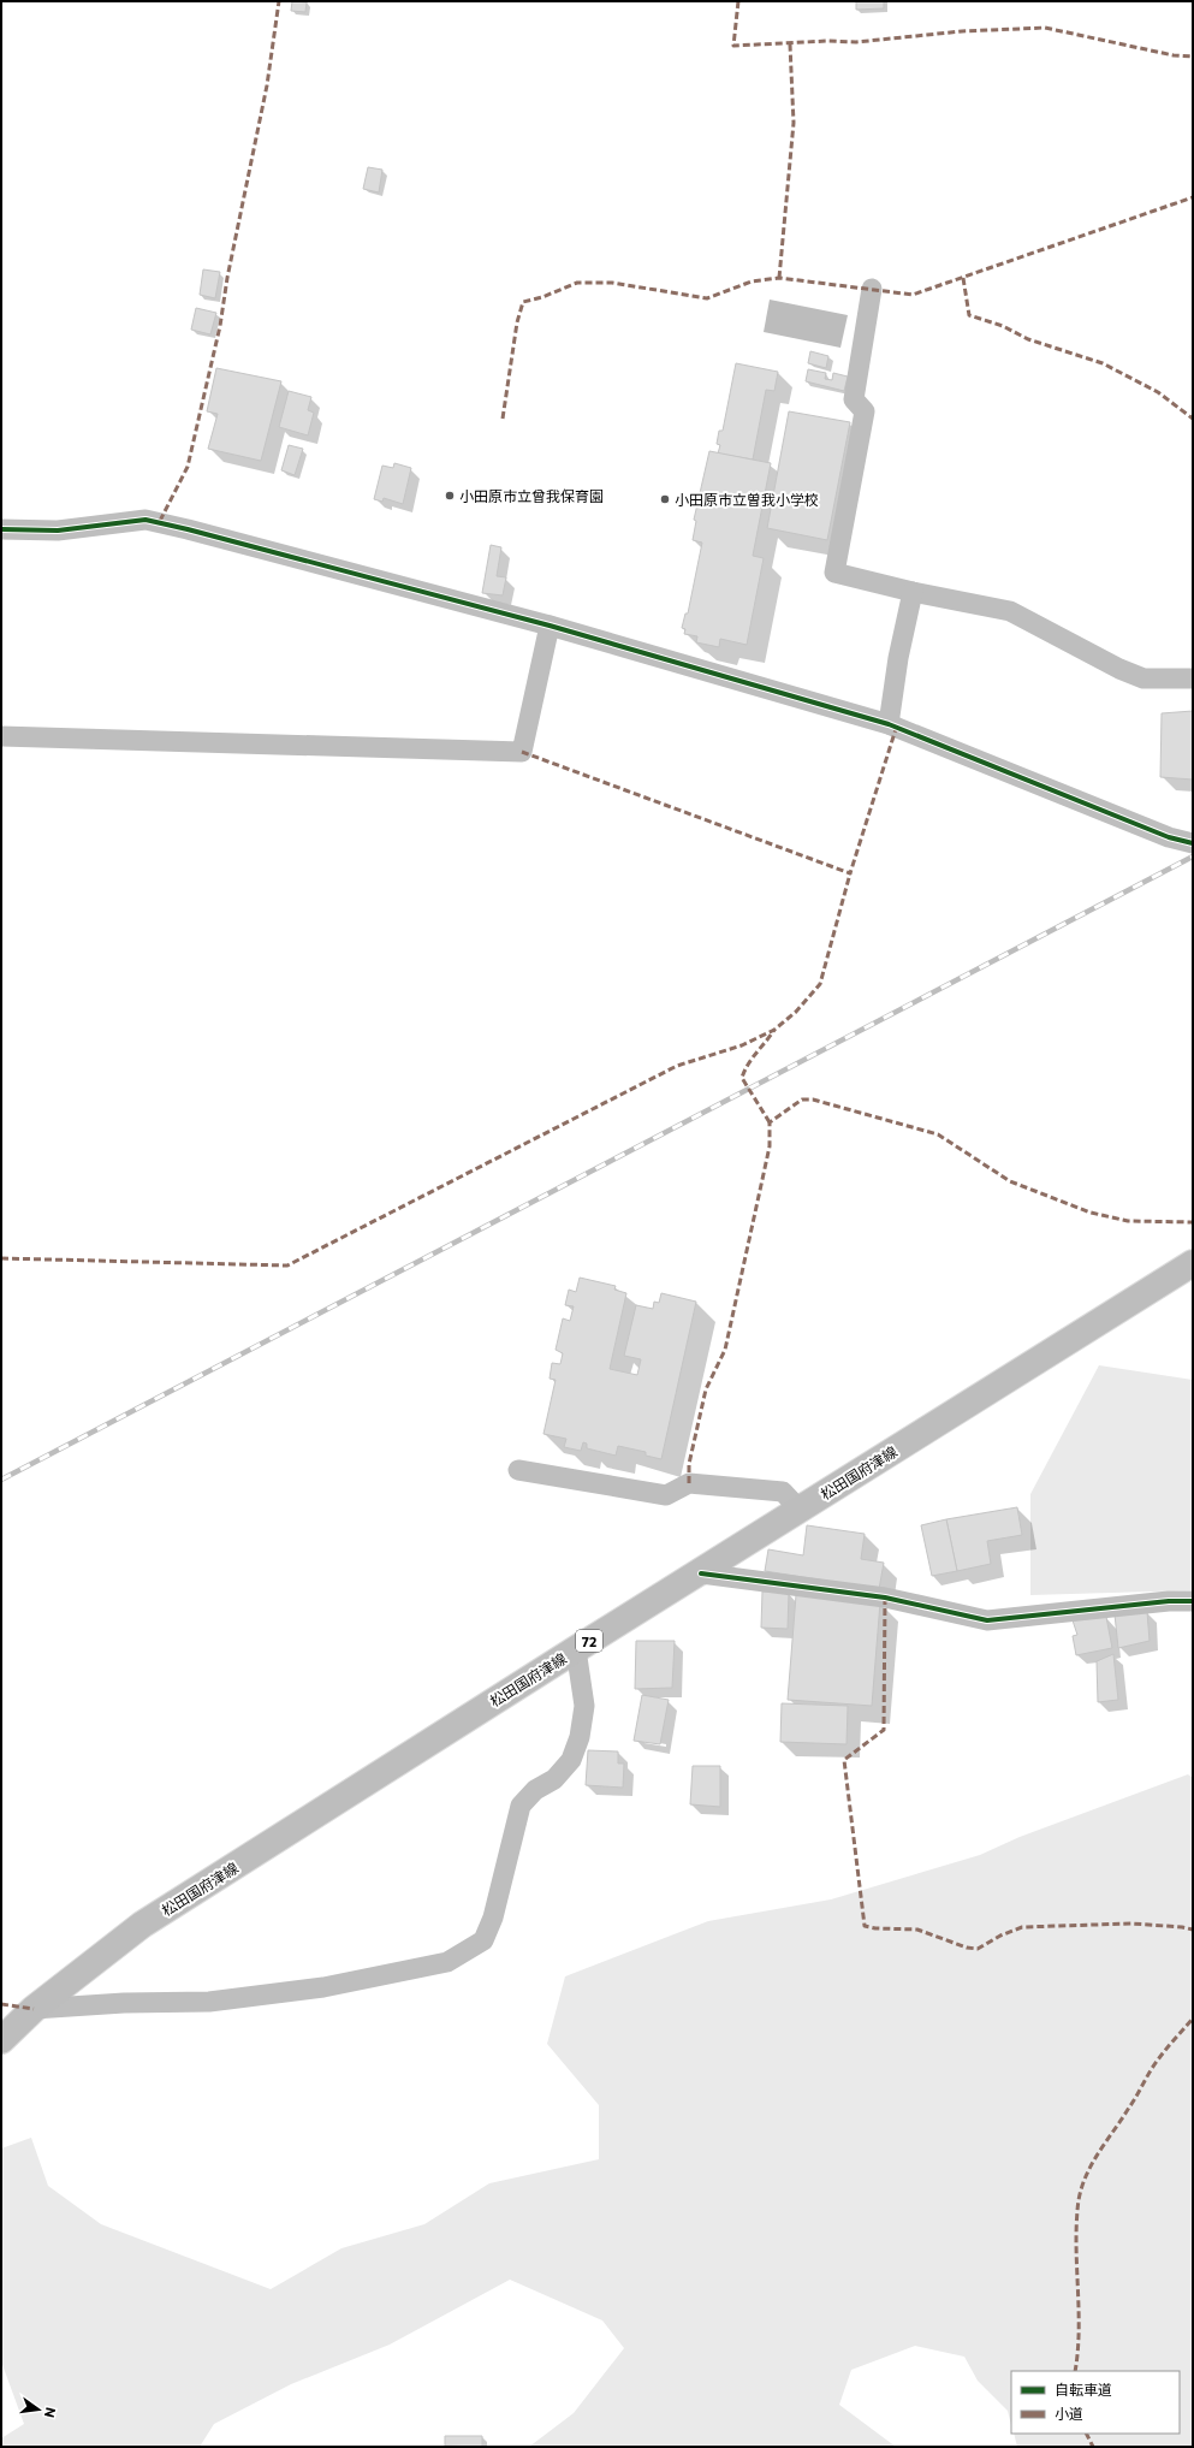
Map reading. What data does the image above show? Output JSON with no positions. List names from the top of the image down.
{
  "streets": {
    "main road": ["松田国府津線", "72"]
  },
  "places": ["小田原市立曾我保育園", "小田原市立曽我小学校"],
  "legend": ["自転車道", "小道"],
  "north": "right"
}
